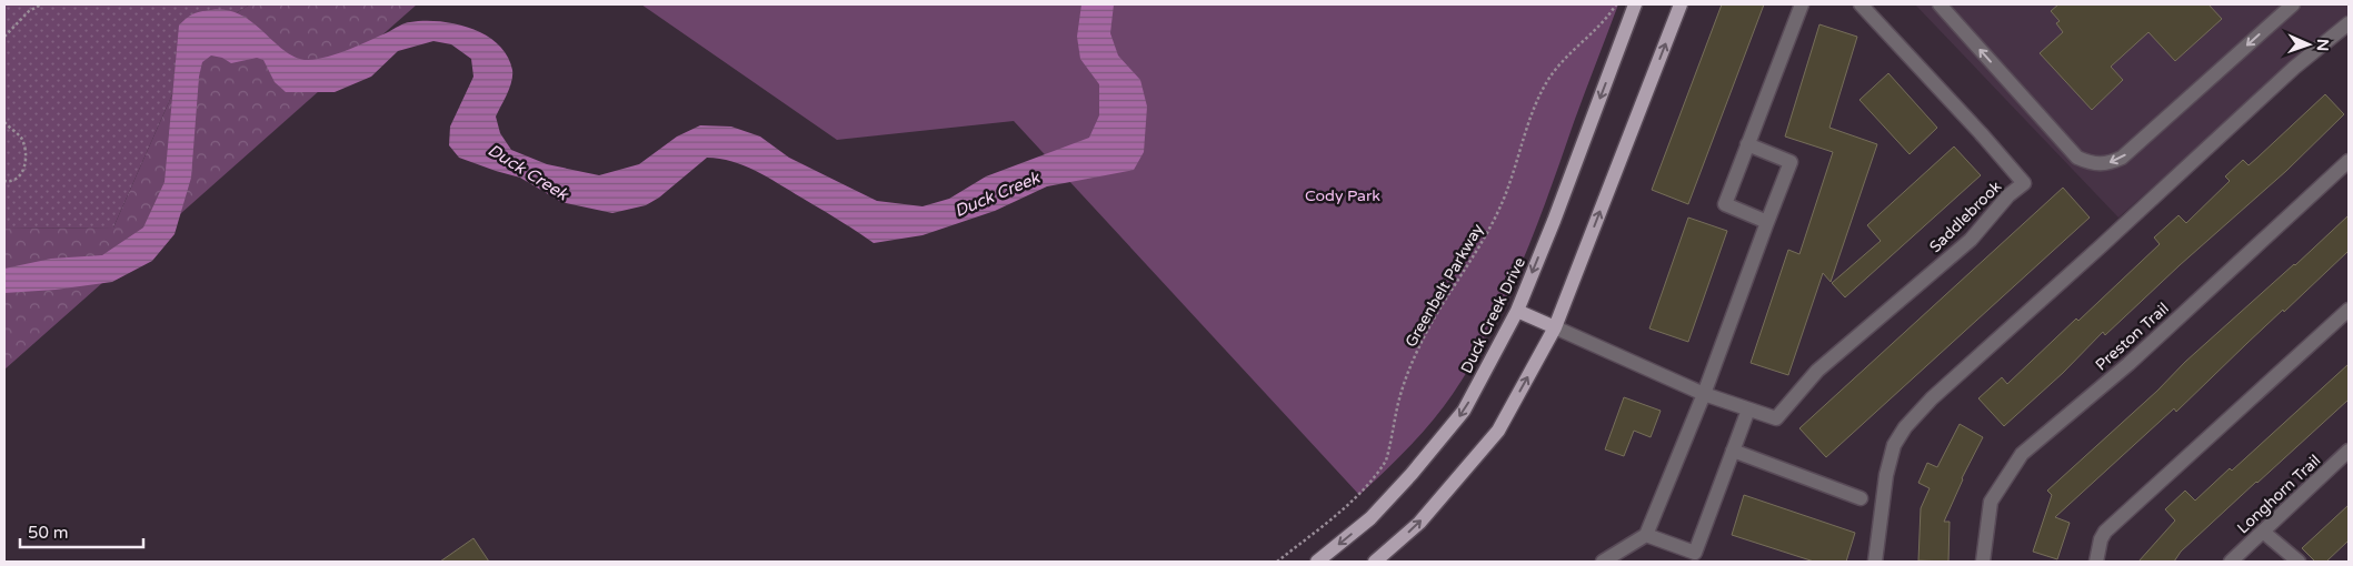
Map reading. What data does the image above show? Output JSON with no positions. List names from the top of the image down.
{
  "streets": {
    "main road": ["Duck Creek Drive"],
    "street": ["Saddlebrook", "Preston Trail", "Longhorn Trail"],
    "path": ["Greenbelt Parkway"]
  },
  "water": ["Duck Creek"],
  "parks": ["Cody Park"],
  "scale_bar": "50 m",
  "north": "right"
}
